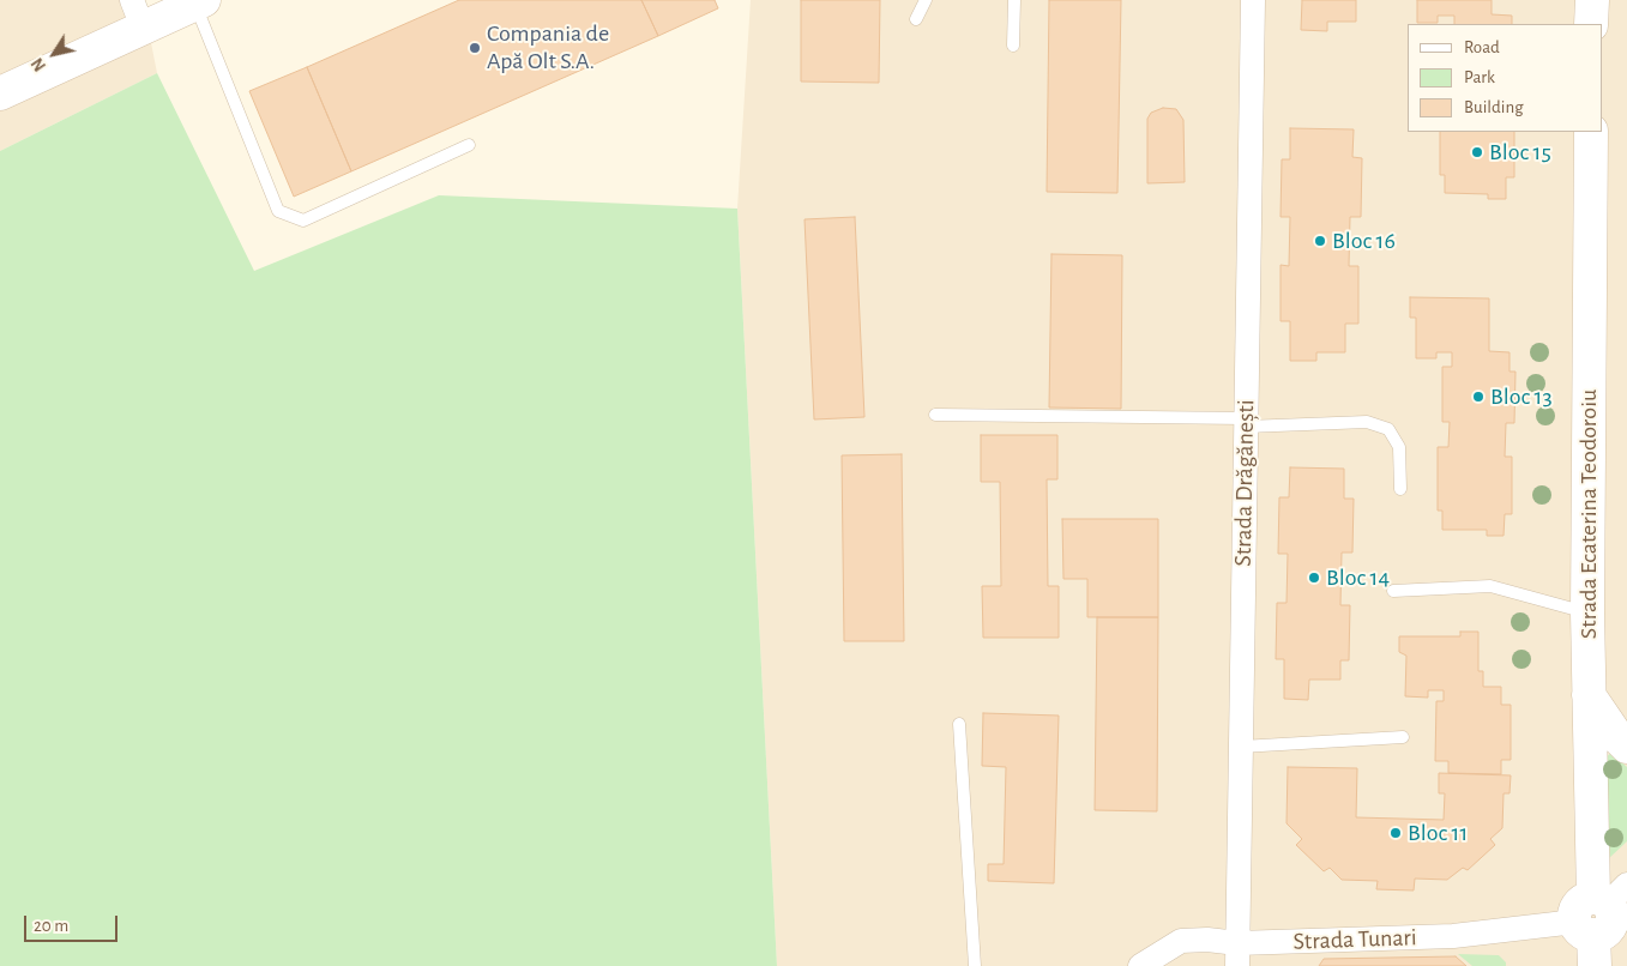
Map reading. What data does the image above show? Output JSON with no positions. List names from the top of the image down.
{
  "streets": {
    "main road": ["Strada Ecaterina Teodoroiu"],
    "street": ["Strada Drăgănești", "Strada Tunari"]
  },
  "crossings": [
    ["Strada Drăgănești", "Strada Tunari"],
    ["Strada Ecaterina Teodoroiu", "Strada Tunari"]
  ],
  "places": [
    "Compania de Apă Olt S.A.",
    "Bloc 15",
    "Bloc 16",
    "Bloc 13",
    "Bloc 14",
    "Bloc 11"
  ],
  "legend": ["Road", "Park", "Building"],
  "scale_bar": "20 m",
  "north": "bottom left"
}
